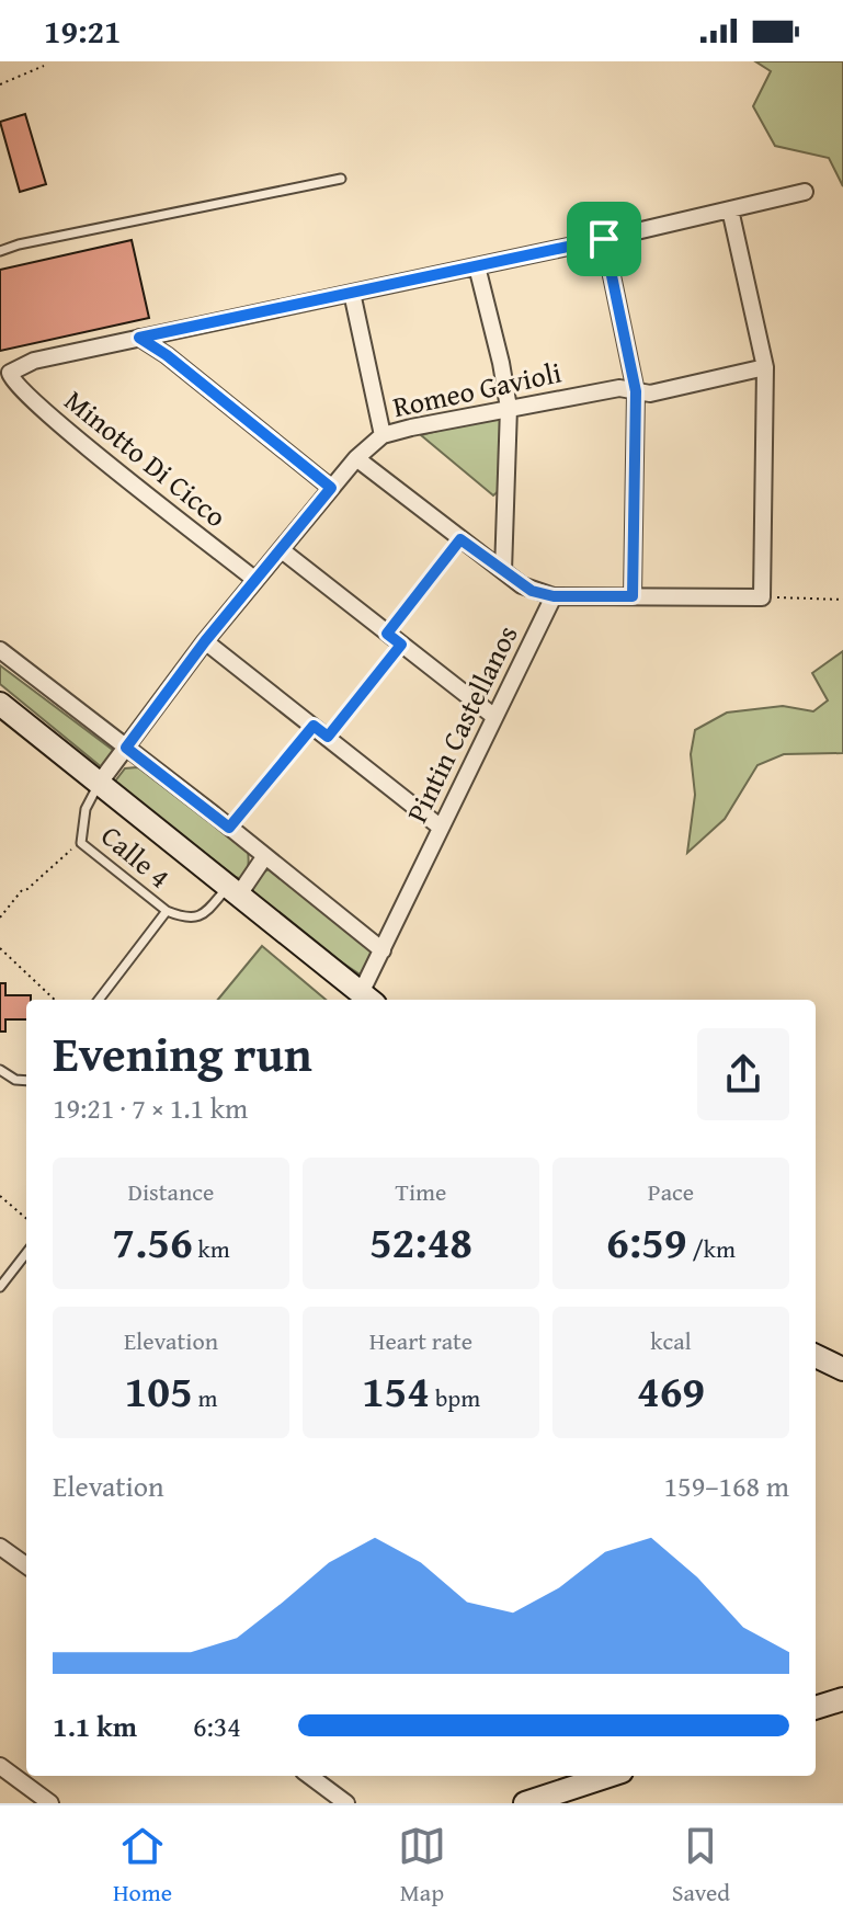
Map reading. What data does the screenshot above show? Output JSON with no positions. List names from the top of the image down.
{
  "streets": {
    "street": ["Romeo Gavioli", "Minotto Di Cicco", "Pintin Castellanos"],
    "lane": ["Calle 4"]
  },
  "crossings": [
    ["Romeo Gavioli", "Minotto Di Cicco"],
    ["Romeo Gavioli", "Calle 4"]
  ],
  "page": {
    "status": "19:21",
    "heading": ["Evening run", "19:21 · 7 × 1.1 km"],
    "stats": [
      ["Distance", "7.56 km"],
      ["Time", "52:48"],
      ["Pace", "6:59 /km"],
      ["Elevation", "105 m"],
      ["Heart rate", "154 bpm"],
      ["kcal", "469"]
    ],
    "chart": ["Elevation", "159–168 m"],
    "list": [
      {
        "name": "1.1 km",
        "note": "6:34"
      }
    ],
    "tabs": ["Home", "Map", "Saved"]
  }
}
